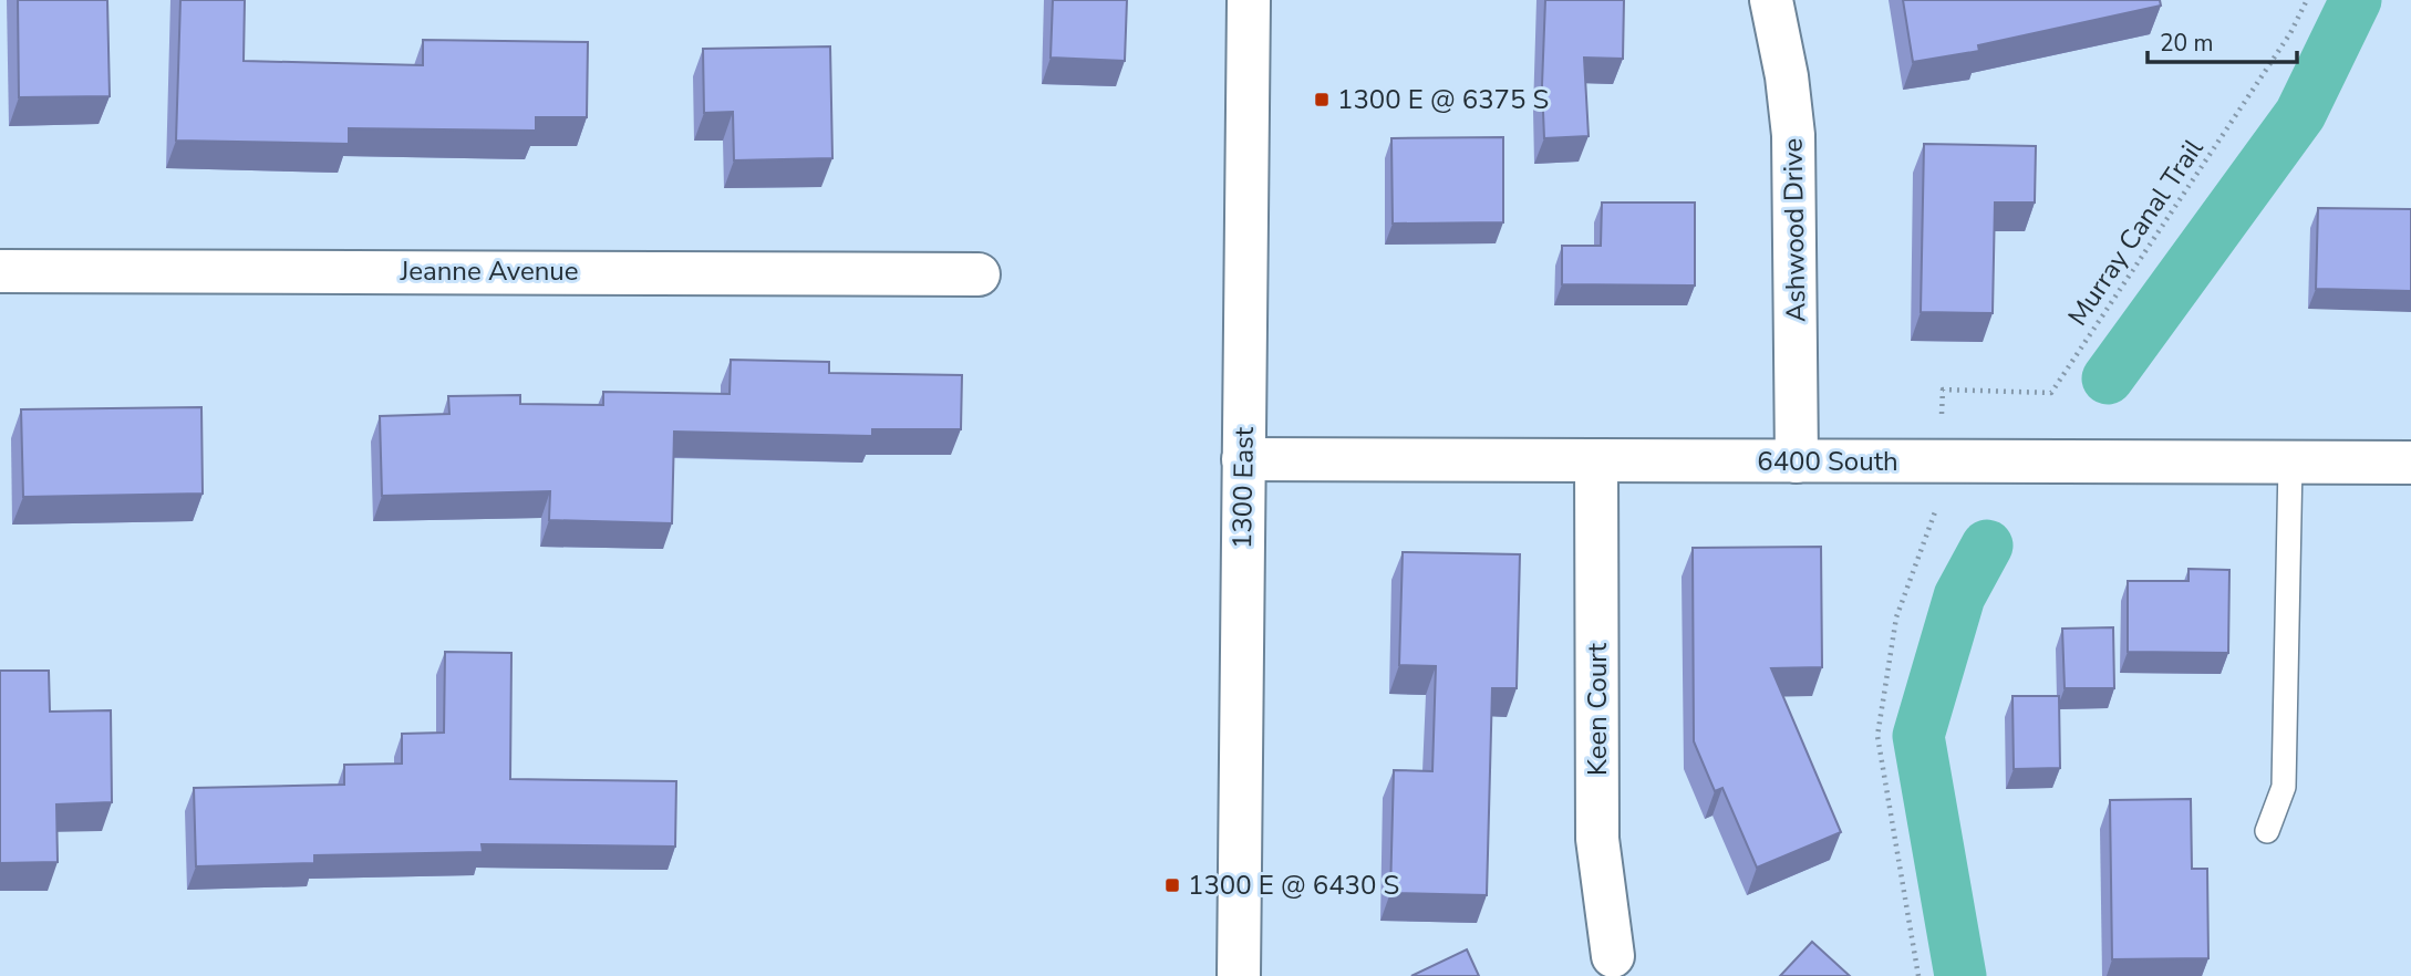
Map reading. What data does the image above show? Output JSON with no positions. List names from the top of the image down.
{
  "streets": {
    "street": [
      "Ashwood Drive",
      "Jeanne Avenue",
      "6400 South",
      "1300 East",
      "Keen Court"
    ],
    "path": ["Murray Canal Trail"]
  },
  "crossings": [
    ["Ashwood Drive", "6400 South"],
    ["6400 South", "1300 East"],
    ["6400 South", "Keen Court"]
  ],
  "places": {
    "transit": ["1300 E @ 6375 S", "1300 E @ 6430 S"]
  },
  "scale_bar": "20 m"
}
